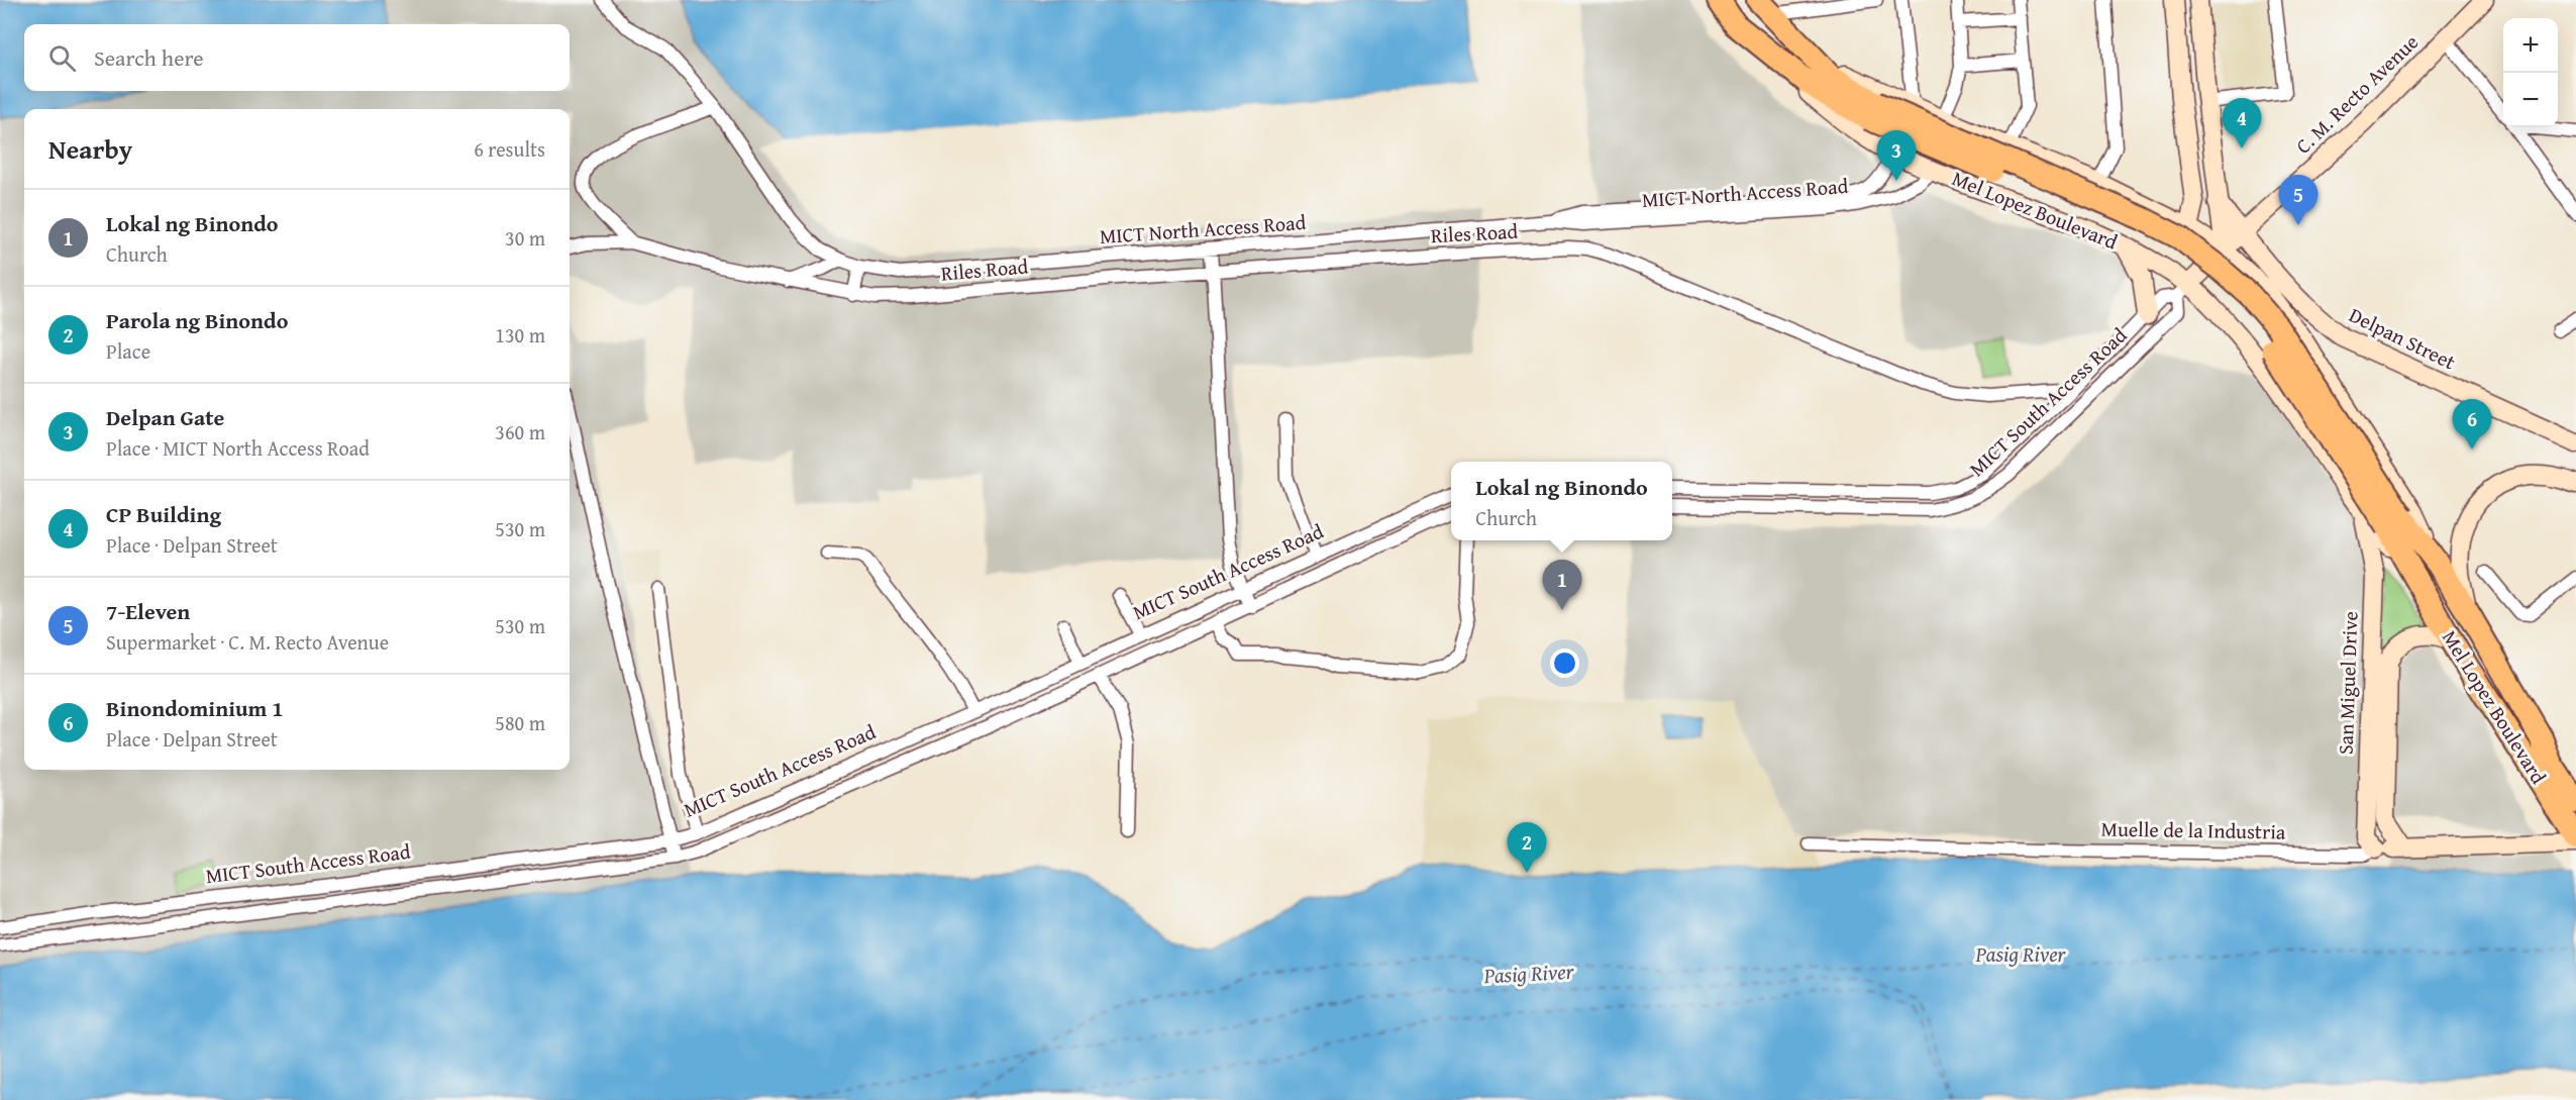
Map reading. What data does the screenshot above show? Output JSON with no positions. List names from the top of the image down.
{
  "streets": {
    "highway": ["Mel Lopez Boulevard"],
    "main road": [
      "C. M. Recto Avenue",
      "Delpan Street",
      "MICT South Access Road",
      "San Miguel Drive",
      "Muelle de la Industria"
    ],
    "street": ["MICT North Access Road", "Riles Road"]
  },
  "crossings": [
    ["C. M. Recto Avenue", "Mel Lopez Boulevard"],
    ["C. M. Recto Avenue", "Delpan Street"],
    ["C. M. Recto Avenue", "MICT South Access Road"],
    ["MICT North Access Road", "Mel Lopez Boulevard"],
    ["Mel Lopez Boulevard", "MICT South Access Road"],
    ["Mel Lopez Boulevard", "San Miguel Drive"],
    ["Riles Road", "MICT South Access Road"],
    ["San Miguel Drive", "Muelle de la Industria"]
  ],
  "water": ["Pasig River"],
  "page": {
    "map_buttons": ["+", "−"],
    "search": "Search here",
    "pins": [
      "4",
      "3",
      "5",
      "6",
      "1",
      "2"
    ],
    "heading": ["Nearby", "6 results"],
    "list": [
      {
        "mark": "1",
        "name": "Lokal ng Binondo",
        "note": "Church",
        "value": "30 m"
      },
      {
        "mark": "2",
        "name": "Parola ng Binondo",
        "note": "Place",
        "value": "130 m"
      },
      {
        "mark": "3",
        "name": "Delpan Gate",
        "note": "Place · MICT North Access Road",
        "value": "360 m"
      },
      {
        "mark": "4",
        "name": "CP Building",
        "note": "Place · Delpan Street",
        "value": "530 m"
      },
      {
        "mark": "5",
        "name": "7-Eleven",
        "note": "Supermarket · C. M. Recto Avenue",
        "value": "530 m"
      },
      {
        "mark": "6",
        "name": "Binondominium 1",
        "note": "Place · Delpan Street",
        "value": "580 m"
      }
    ],
    "popup": ["Lokal ng Binondo", "Church"]
  }
}
